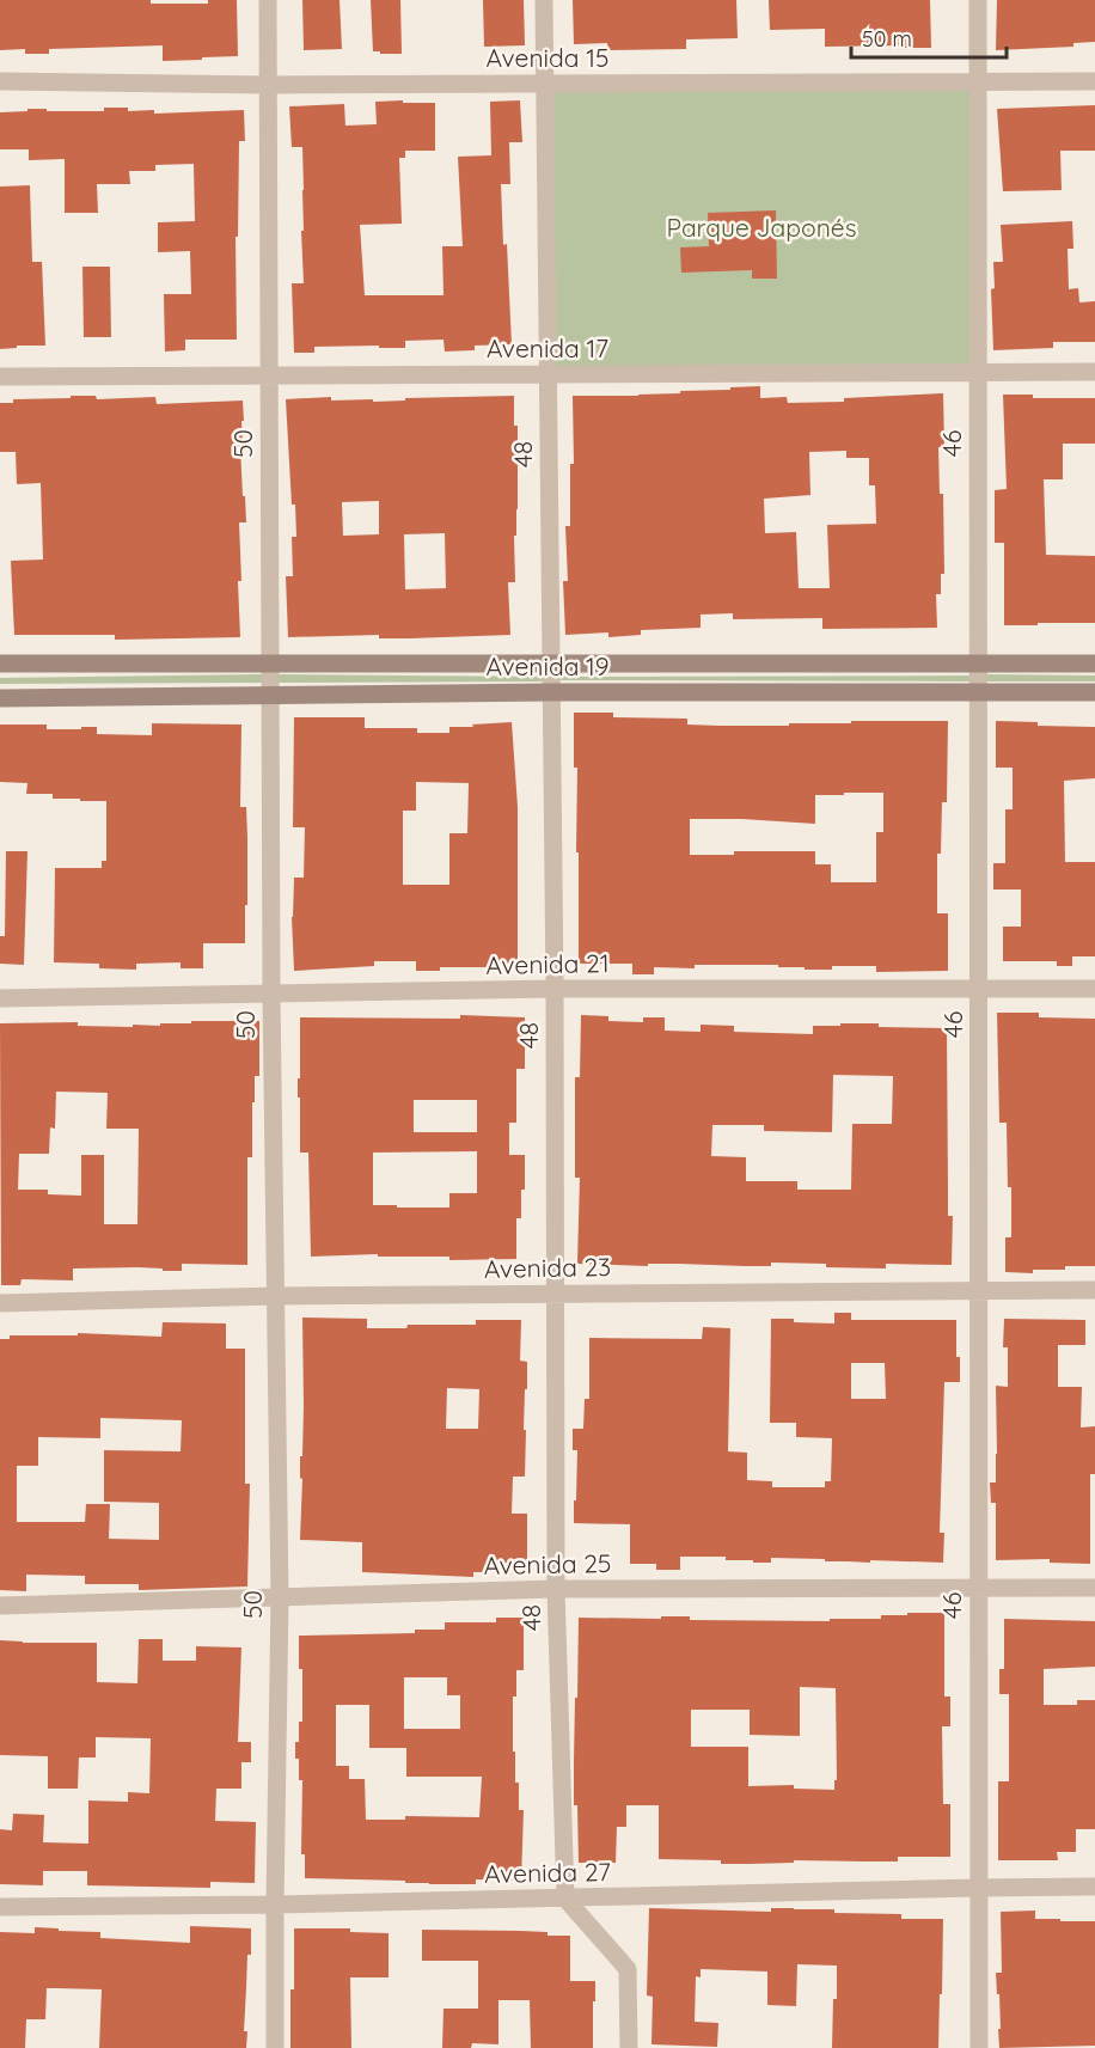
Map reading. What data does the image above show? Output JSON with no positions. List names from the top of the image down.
{
  "streets": {
    "main road": ["Avenida 19"],
    "street": [
      "Avenida 15",
      "Avenida 17",
      "50",
      "46",
      "48",
      "Avenida 21",
      "Avenida 23",
      "Avenida 25",
      "Avenida 27"
    ]
  },
  "crossings": [
    ["Avenida 15", "50"],
    ["Avenida 15", "46"],
    ["Avenida 15", "48"],
    ["Avenida 17", "50"],
    ["Avenida 17", "46"],
    ["Avenida 17", "48"],
    ["50", "Avenida 19"],
    ["50", "Avenida 21"],
    ["50", "Avenida 23"],
    ["50", "Avenida 25"],
    ["50", "Avenida 27"],
    ["46", "Avenida 19"],
    ["46", "Avenida 21"],
    ["46", "Avenida 23"],
    ["46", "Avenida 25"],
    ["46", "Avenida 27"],
    ["48", "Avenida 19"],
    ["48", "Avenida 21"],
    ["48", "Avenida 23"],
    ["48", "Avenida 25"],
    ["48", "Avenida 27"]
  ],
  "parks": ["Parque Japonés"],
  "scale_bar": "50 m"
}
